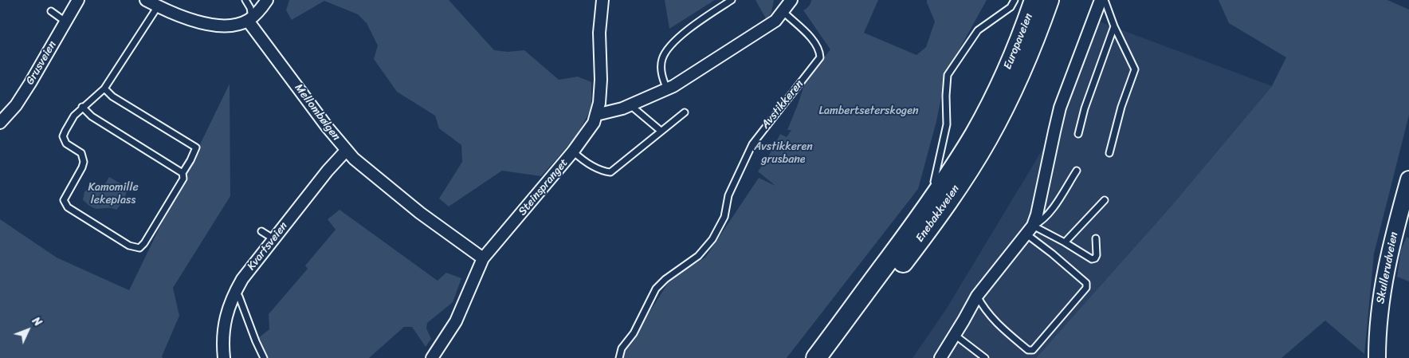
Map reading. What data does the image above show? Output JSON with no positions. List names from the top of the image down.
{
  "streets": {
    "highway": ["Europaveien", "Enebakkveien"],
    "main road": ["Skullerudveien"],
    "street": [
      "Grusveien",
      "Mellombølgen",
      "Steinspranget",
      "Kvartsveien"
    ],
    "lane": ["Avstikkeren"]
  },
  "crossings": [
    ["Europaveien", "Enebakkveien"],
    ["Mellombølgen", "Steinspranget"],
    ["Mellombølgen", "Kvartsveien"]
  ],
  "parks": ["Lambertseterskogen", "Avstikkeren grusbane", "Kamomille lekeplass"],
  "north": "top right"
}
